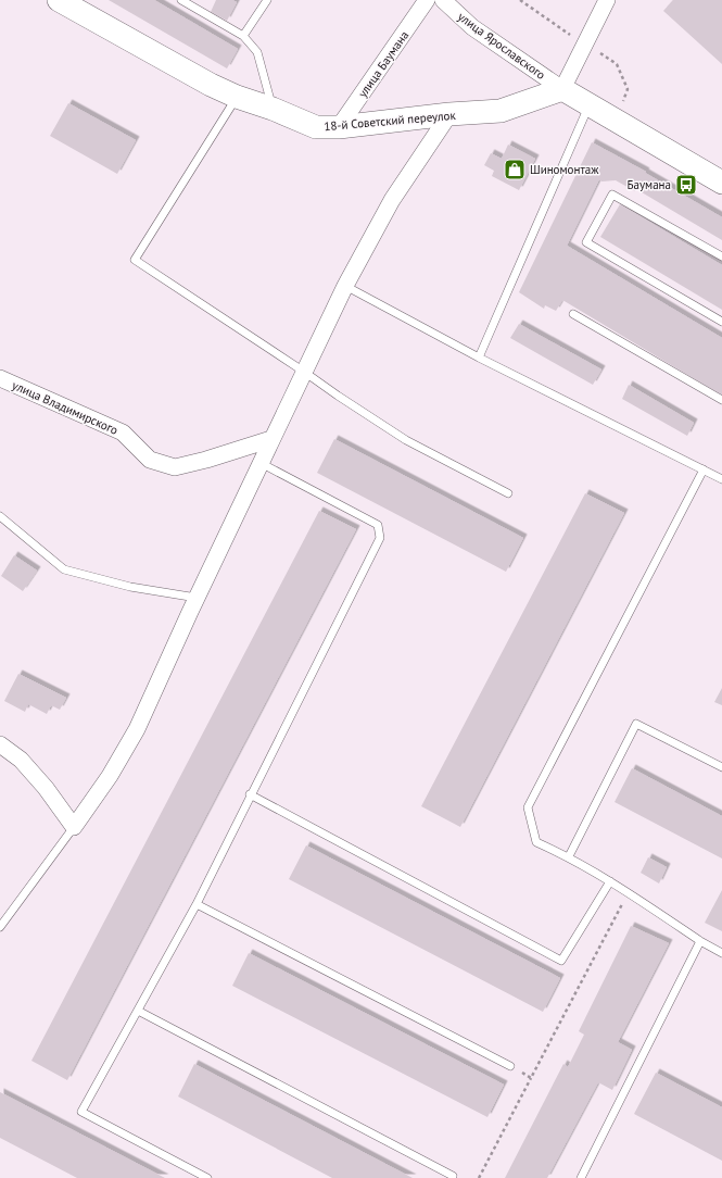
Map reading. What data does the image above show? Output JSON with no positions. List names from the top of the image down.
{
  "streets": {
    "street": [
      "улица Ярославского",
      "улица Баумана",
      "18-й Советский переулок",
      "улица Владимирского"
    ]
  },
  "crossings": [
    ["улица Ярославского", "18-й Советский переулок"],
    ["улица Баумана", "18-й Советский переулок"]
  ],
  "places": {
    "shop": ["Шиномонтаж"],
    "bus stop": ["Баумана"]
  }
}
